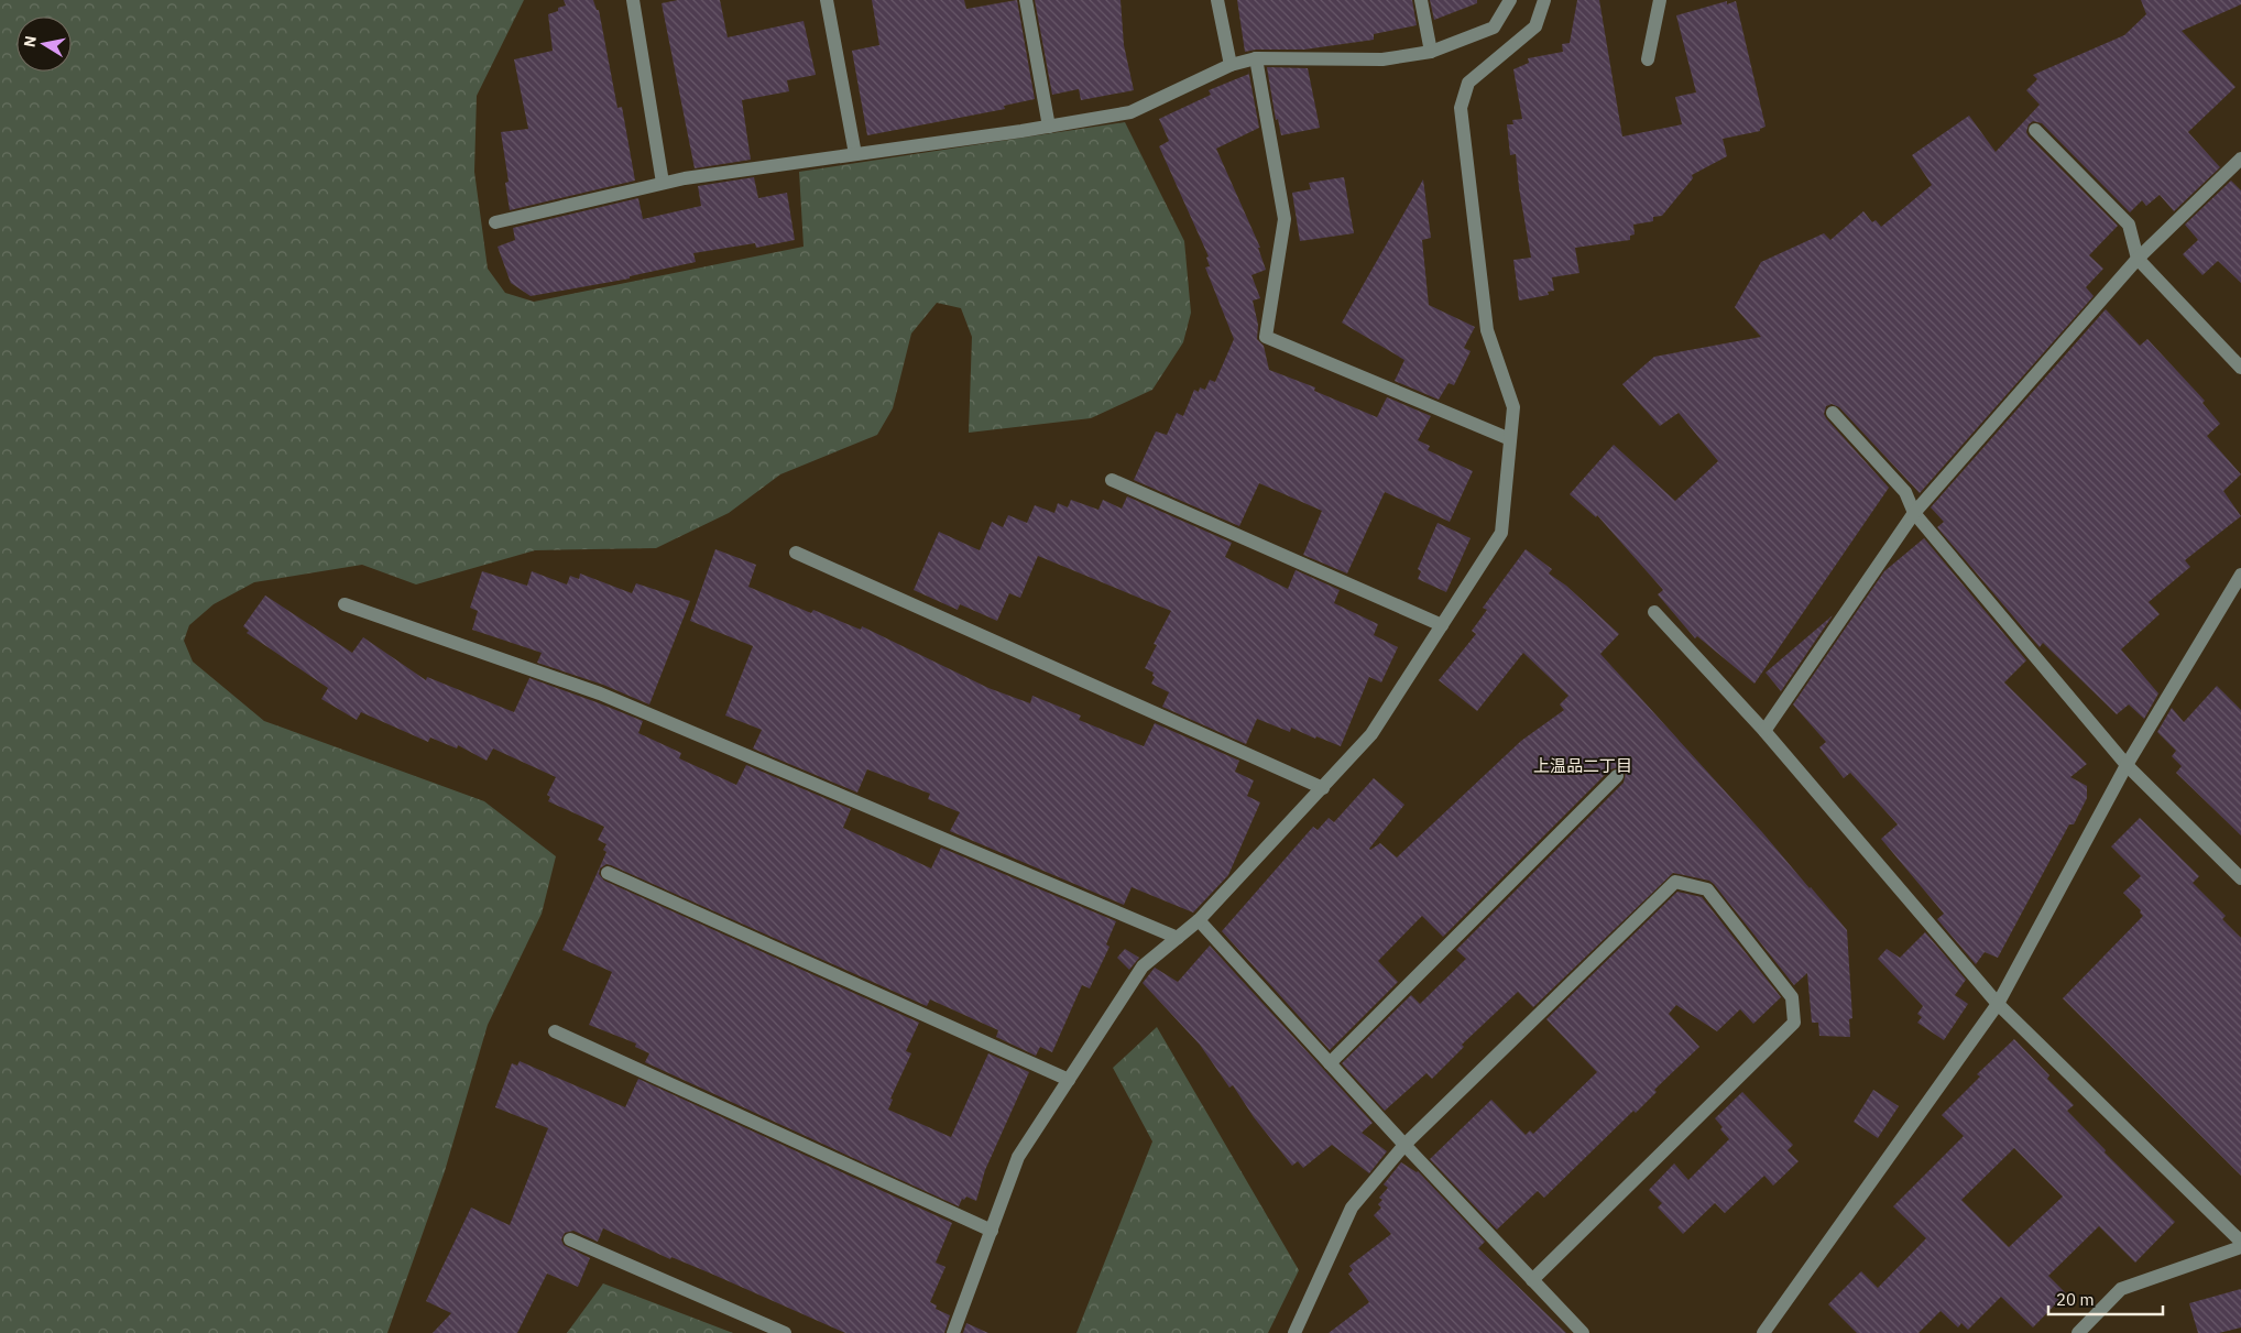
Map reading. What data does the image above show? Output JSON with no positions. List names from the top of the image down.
{
  "districts": ["上温品二丁目"],
  "scale_bar": "20 m",
  "north": "left"
}
